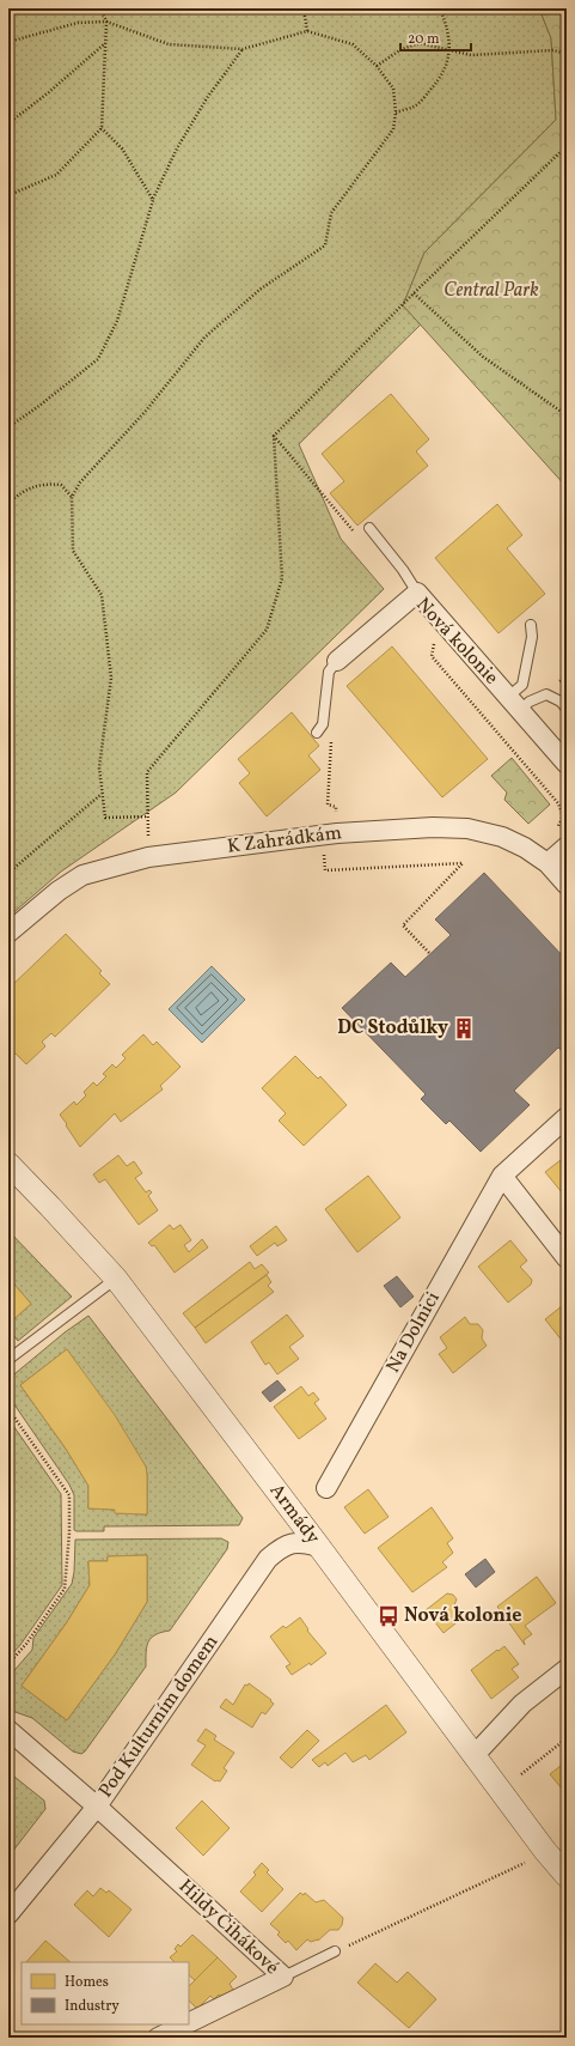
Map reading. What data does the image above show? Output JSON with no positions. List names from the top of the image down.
{
  "streets": {
    "street": [
      "Nová kolonie",
      "K Zahrádkám",
      "Na Dolnici",
      "Armády",
      "Pod Kulturním domem",
      "Hildy Čihákové"
    ]
  },
  "crossings": [
    ["Armády", "Pod Kulturním domem"],
    ["Pod Kulturním domem", "Hildy Čihákové"]
  ],
  "parks": ["Central Park"],
  "places": {
    "building": ["DC Stodůlky"],
    "bus stop": ["Nová kolonie"]
  },
  "legend": ["Homes", "Industry"],
  "scale_bar": "20 m"
}
